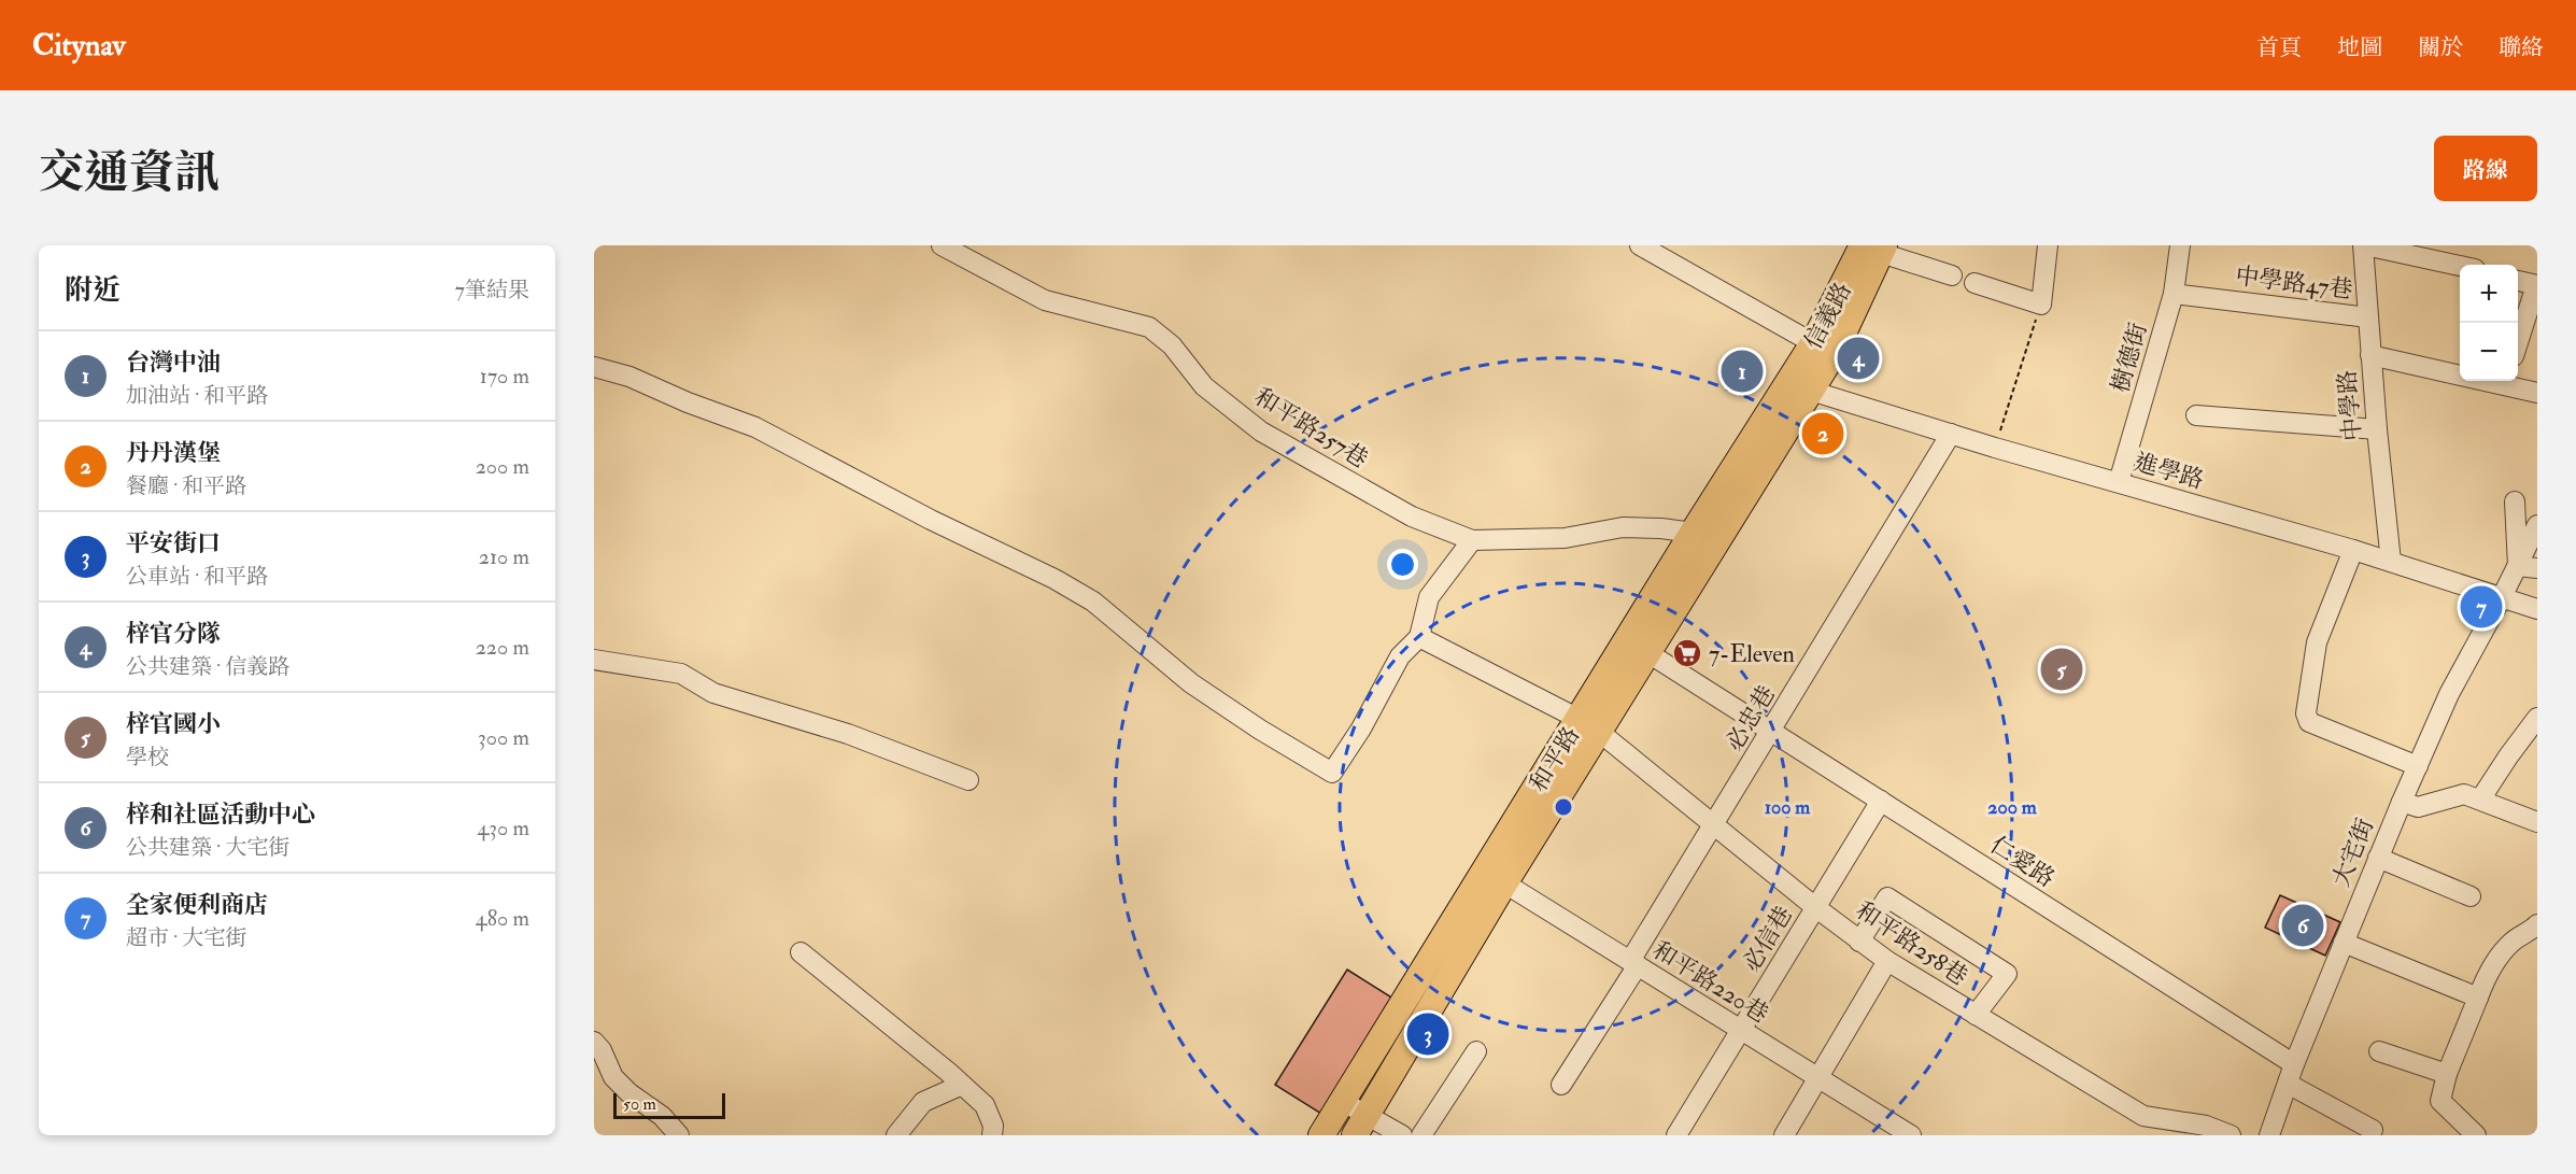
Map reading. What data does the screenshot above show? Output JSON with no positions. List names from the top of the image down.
{
  "streets": {
    "main road": ["信義路", "和平路"],
    "street": [
      "中學路47巷",
      "樹德街",
      "中學路",
      "和平路257巷",
      "進學路",
      "必忠巷",
      "大宅街",
      "仁愛路",
      "必信巷",
      "和平路258巷",
      "和平路220巷"
    ]
  },
  "crossings": [
    ["中學路47巷", "樹德街"],
    ["中學路47巷", "中學路"],
    ["信義路", "進學路"],
    ["信義路", "和平路"],
    ["樹德街", "進學路"],
    ["中學路", "進學路"],
    ["和平路257巷", "和平路"],
    ["進學路", "必忠巷"],
    ["進學路", "和平路"],
    ["進學路", "大宅街"],
    ["必忠巷", "仁愛路"],
    ["必忠巷", "和平路258巷"],
    ["必忠巷", "和平路220巷"],
    ["和平路", "仁愛路"],
    ["和平路", "和平路258巷"],
    ["和平路", "和平路220巷"],
    ["大宅街", "仁愛路"],
    ["仁愛路", "必信巷"],
    ["必信巷", "和平路258巷"],
    ["必信巷", "和平路220巷"]
  ],
  "places": {
    "supermarket": ["7-Eleven"]
  },
  "scale_bar": "50 m",
  "page": {
    "header": "Citynav",
    "nav": [
      "首頁",
      "地圖",
      "關於",
      "聯絡"
    ],
    "title": "交通資訊",
    "buttons": "路線",
    "heading": ["附近", "7筆結果"],
    "map_buttons": ["+", "−"],
    "list": [
      {
        "mark": "1",
        "name": "台灣中油",
        "note": "加油站 · 和平路",
        "value": "170 m"
      },
      {
        "mark": "2",
        "name": "丹丹漢堡",
        "note": "餐廳 · 和平路",
        "value": "200 m"
      },
      {
        "mark": "3",
        "name": "平安街口",
        "note": "公車站 · 和平路",
        "value": "210 m"
      },
      {
        "mark": "4",
        "name": "梓官分隊",
        "note": "公共建築 · 信義路",
        "value": "220 m"
      },
      {
        "mark": "5",
        "name": "梓官國小",
        "note": "學校",
        "value": "300 m"
      },
      {
        "mark": "6",
        "name": "梓和社區活動中心",
        "note": "公共建築 · 大宅街",
        "value": "430 m"
      },
      {
        "mark": "7",
        "name": "全家便利商店",
        "note": "超市 · 大宅街",
        "value": "480 m"
      }
    ],
    "pins": [
      "4",
      "1",
      "2",
      "7",
      "5",
      "6",
      "3"
    ],
    "scale": "50 m"
  },
  "rings": ["100 m", "200 m"]
}
